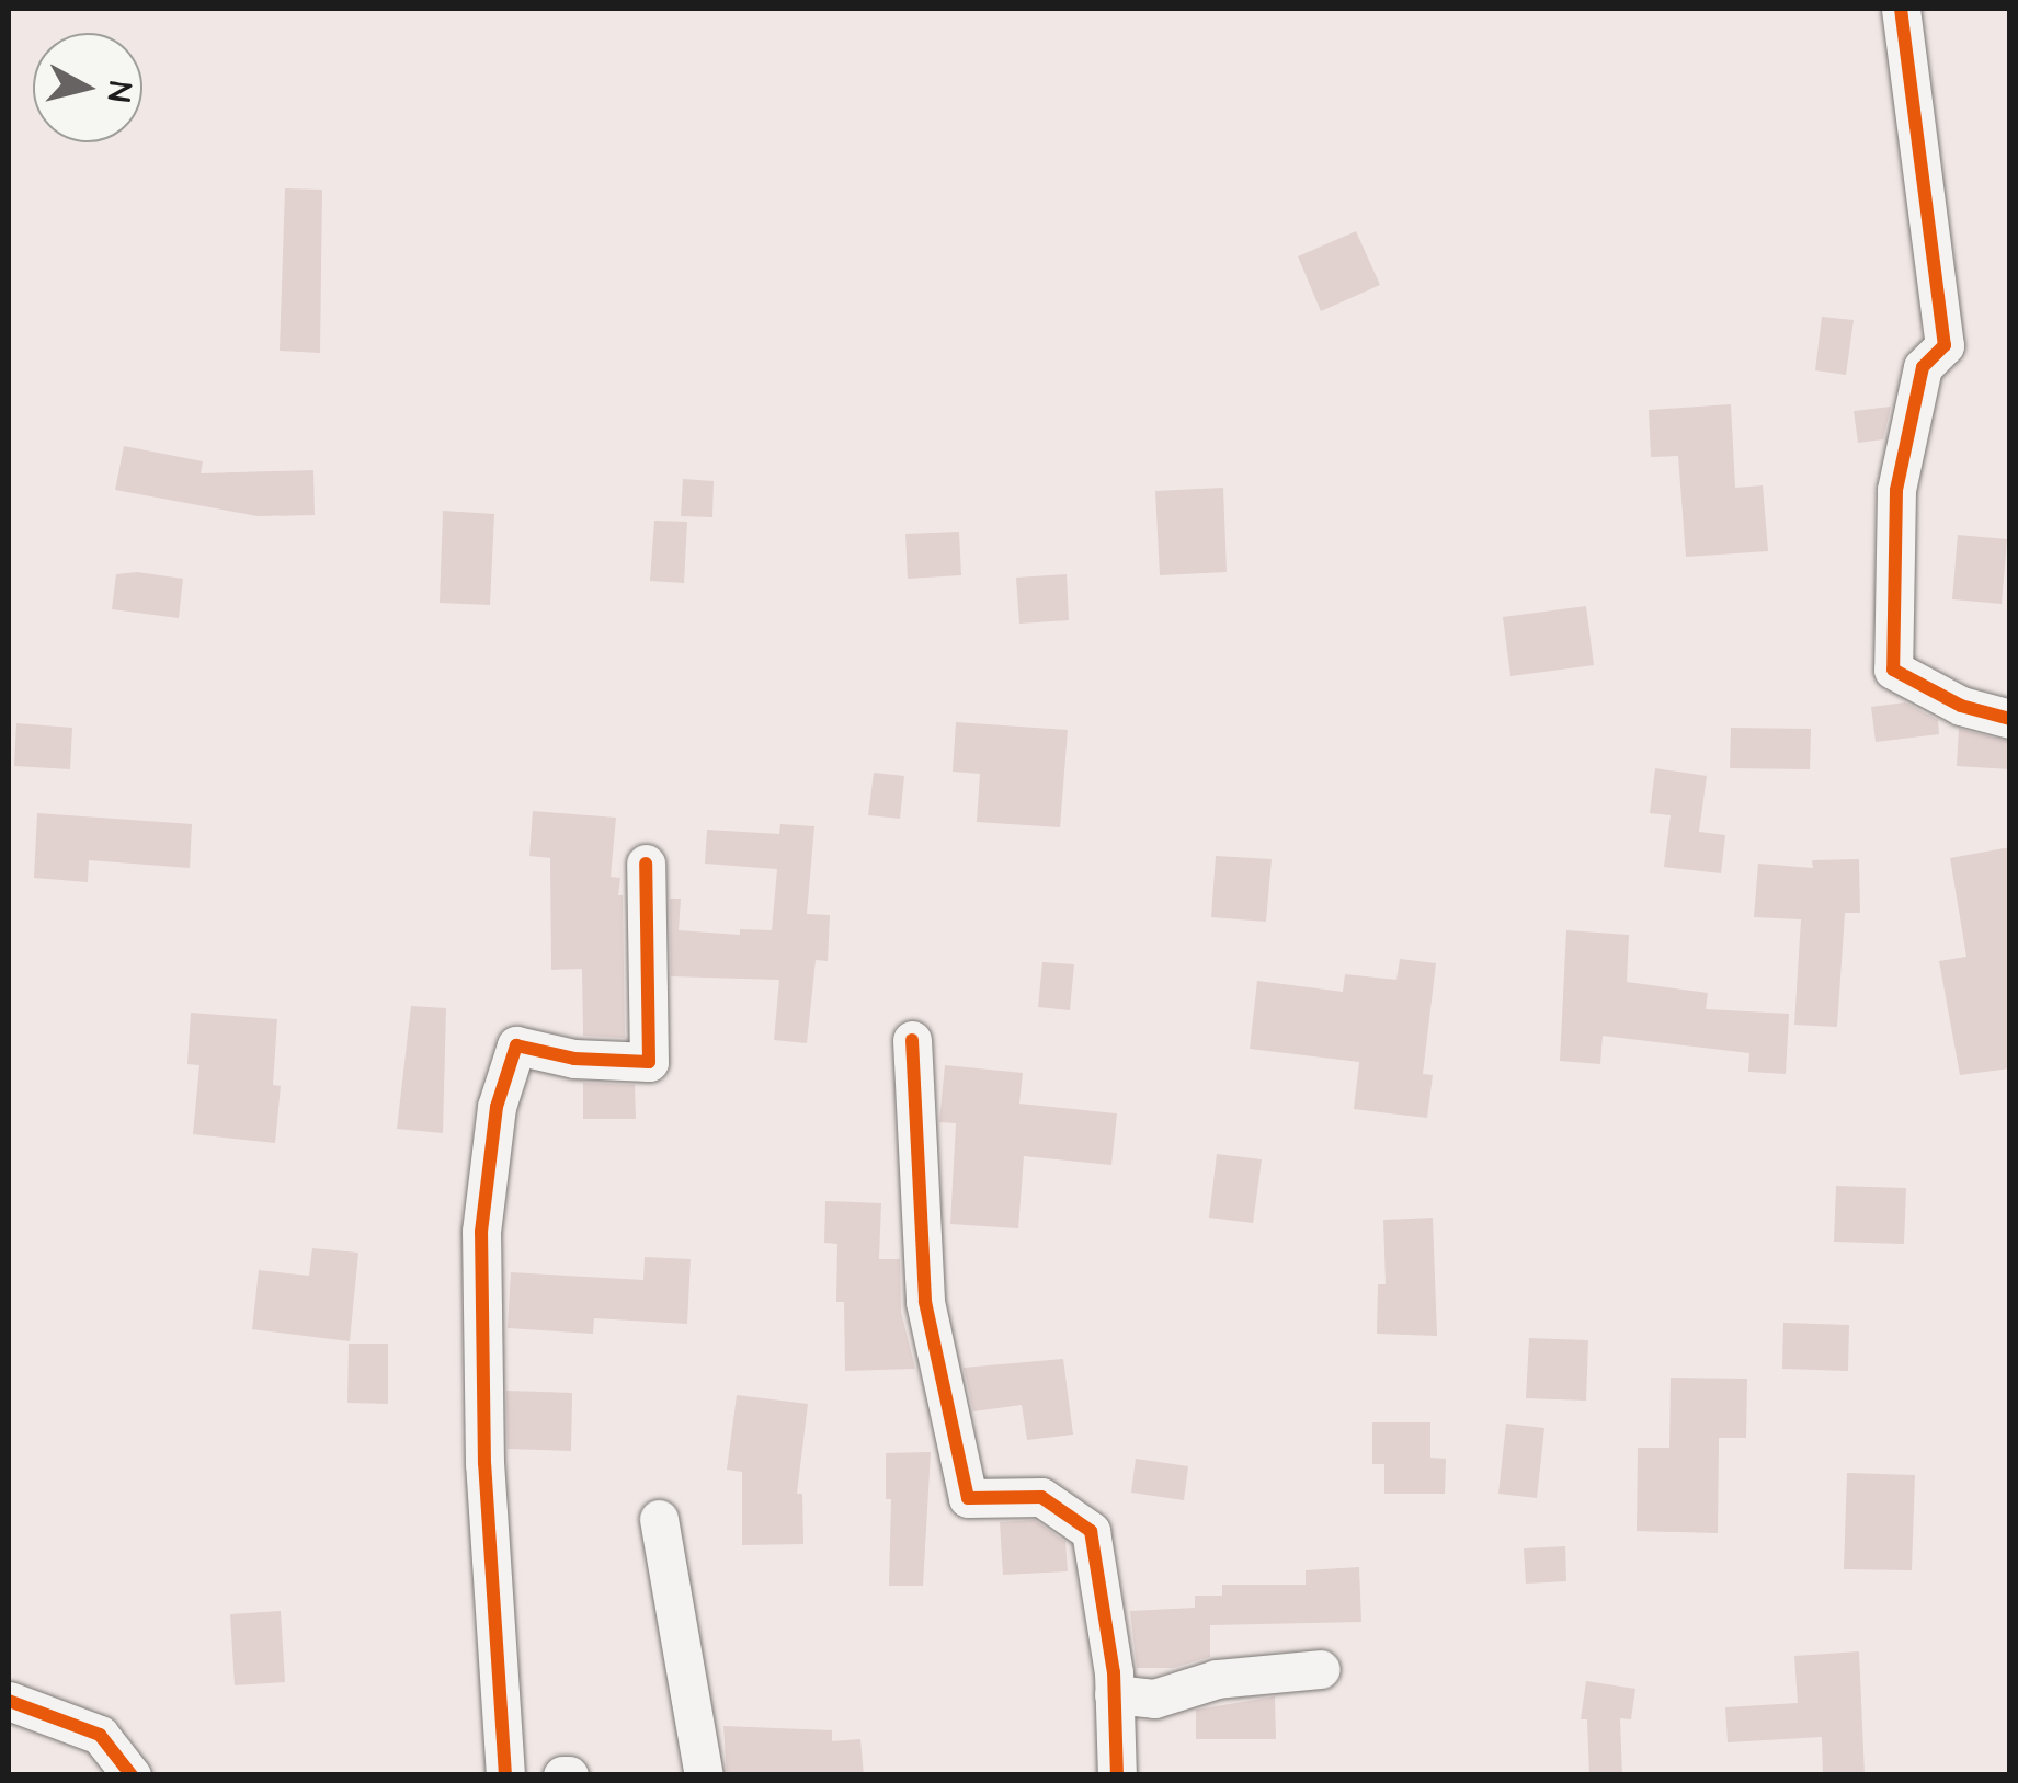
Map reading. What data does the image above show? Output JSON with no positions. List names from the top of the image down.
{
  "north": "right"
}
